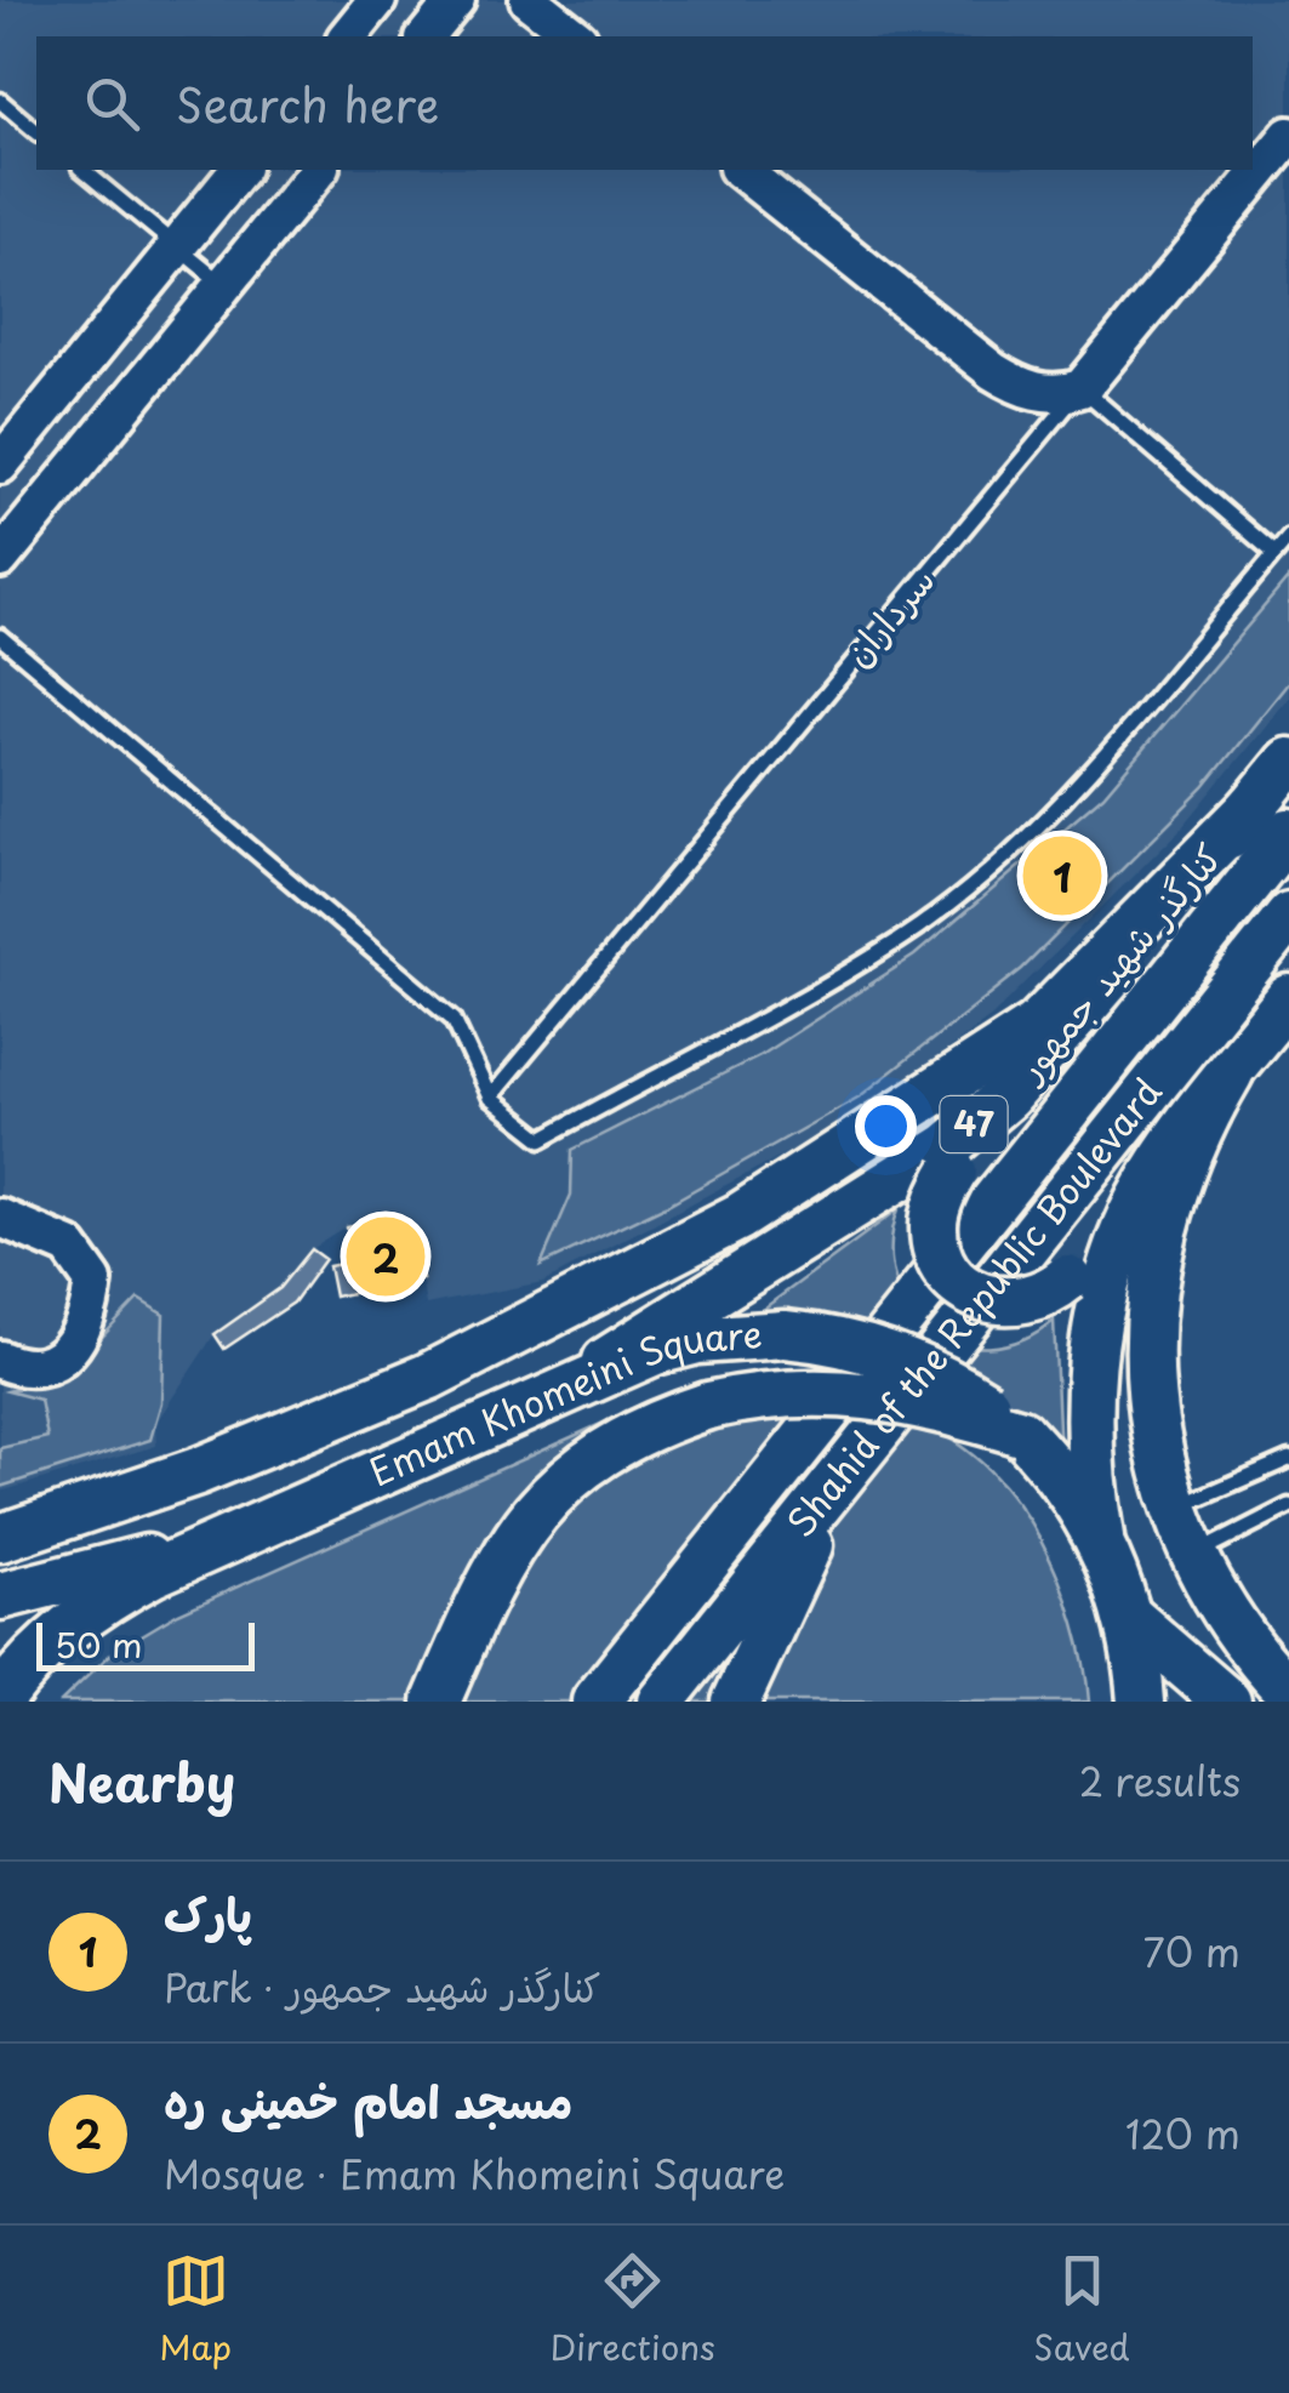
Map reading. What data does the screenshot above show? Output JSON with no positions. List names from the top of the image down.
{
  "streets": {
    "main road": [
      "کنارگذر شهید جمهور",
      "47",
      "Shahid of the Republic Boulevard",
      "Emam Khomeini Square"
    ],
    "street": ["سرداران"]
  },
  "crossings": [
    ["کنارگذر شهید جمهور", "Shahid of the Republic Boulevard"],
    ["کنارگذر شهید جمهور", "Emam Khomeini Square"],
    ["47", "Emam Khomeini Square"]
  ],
  "scale_bar": "50 m",
  "page": {
    "search": "Search here",
    "pins": ["1", "2"],
    "scale": "50 m",
    "heading": ["Nearby", "2 results"],
    "list": [
      {
        "mark": "1",
        "name": "پارک",
        "note": "Park · کنارگذر شهید جمهور",
        "value": "70 m"
      },
      {
        "mark": "2",
        "name": "مسجد امام خمینی ره",
        "note": "Mosque · Emam Khomeini Square",
        "value": "120 m"
      }
    ],
    "nav": ["Map", "Directions", "Saved"]
  }
}
